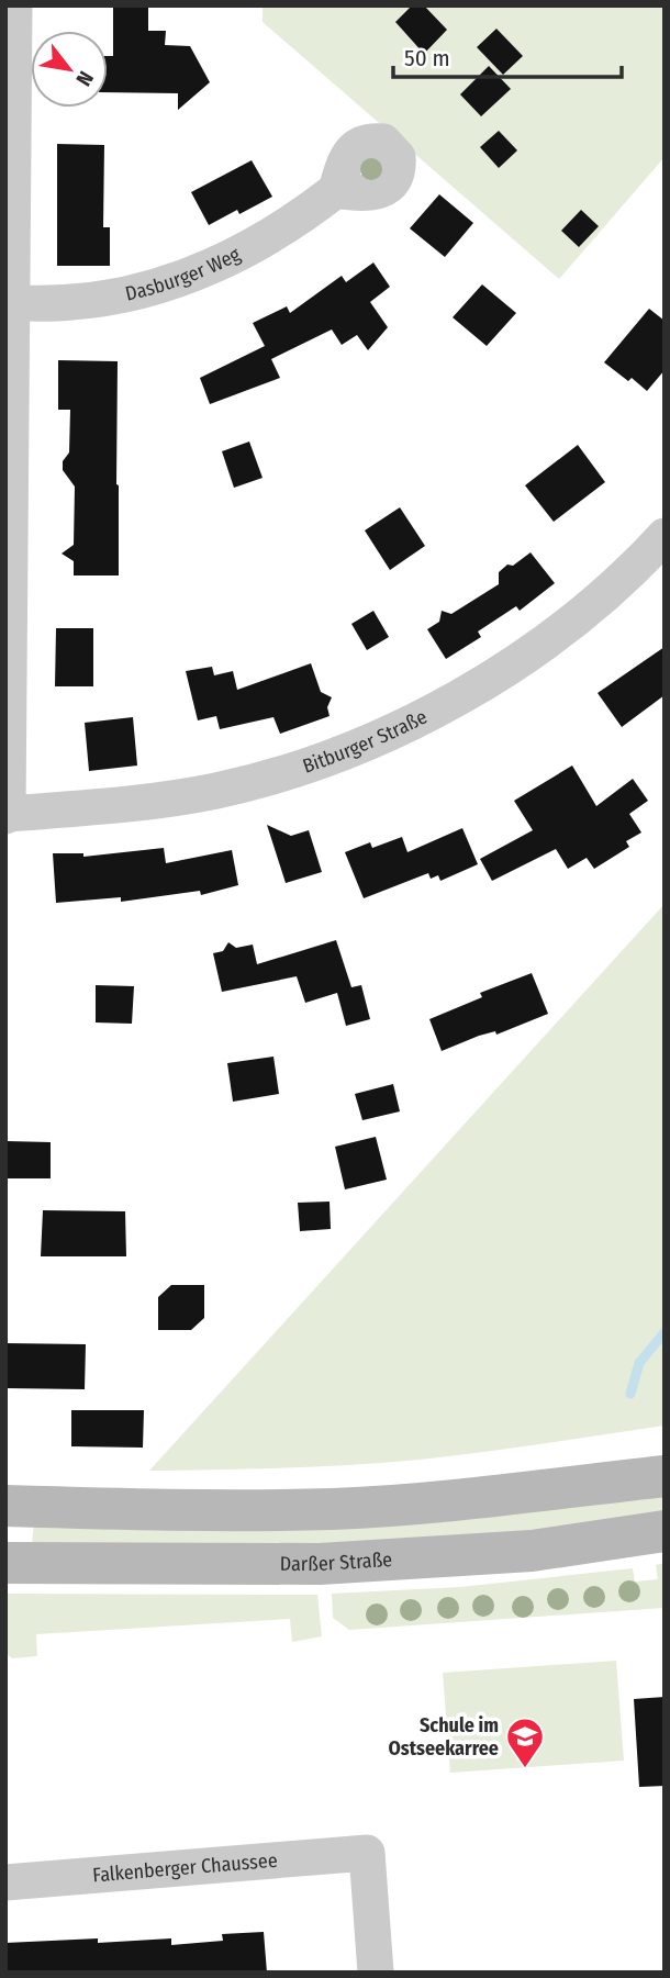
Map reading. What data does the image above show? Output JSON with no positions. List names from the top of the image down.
{
  "streets": {
    "main road": ["Darßer Straße"],
    "street": ["Dasburger Weg", "Bitburger Straße", "Falkenberger Chaussee"]
  },
  "places": {
    "school or university": ["Schule im Ostseekarree"]
  },
  "scale_bar": "50 m",
  "north": "bottom right"
}
